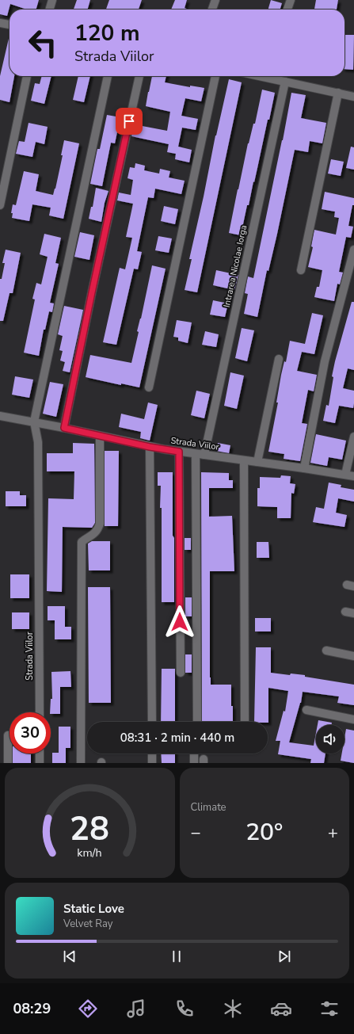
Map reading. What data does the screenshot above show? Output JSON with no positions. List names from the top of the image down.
{
  "streets": {
    "street": ["Intrarea Nicolae Iorga", "Strada Viilor"]
  },
  "crossings": [
    ["Intrarea Nicolae Iorga", "Strada Viilor"]
  ],
  "page": {
    "turn": ["120 m", "Strada Viilor"],
    "limit": "30",
    "trip": "08:31 · 2 min · 440 m",
    "tile": "Climate",
    "heat": ["−", "20°", "+"],
    "song": ["Static Love", "Velvet Ray"],
    "tabs": "08:29",
    "gauge": ["28", "km/h"]
  }
}
